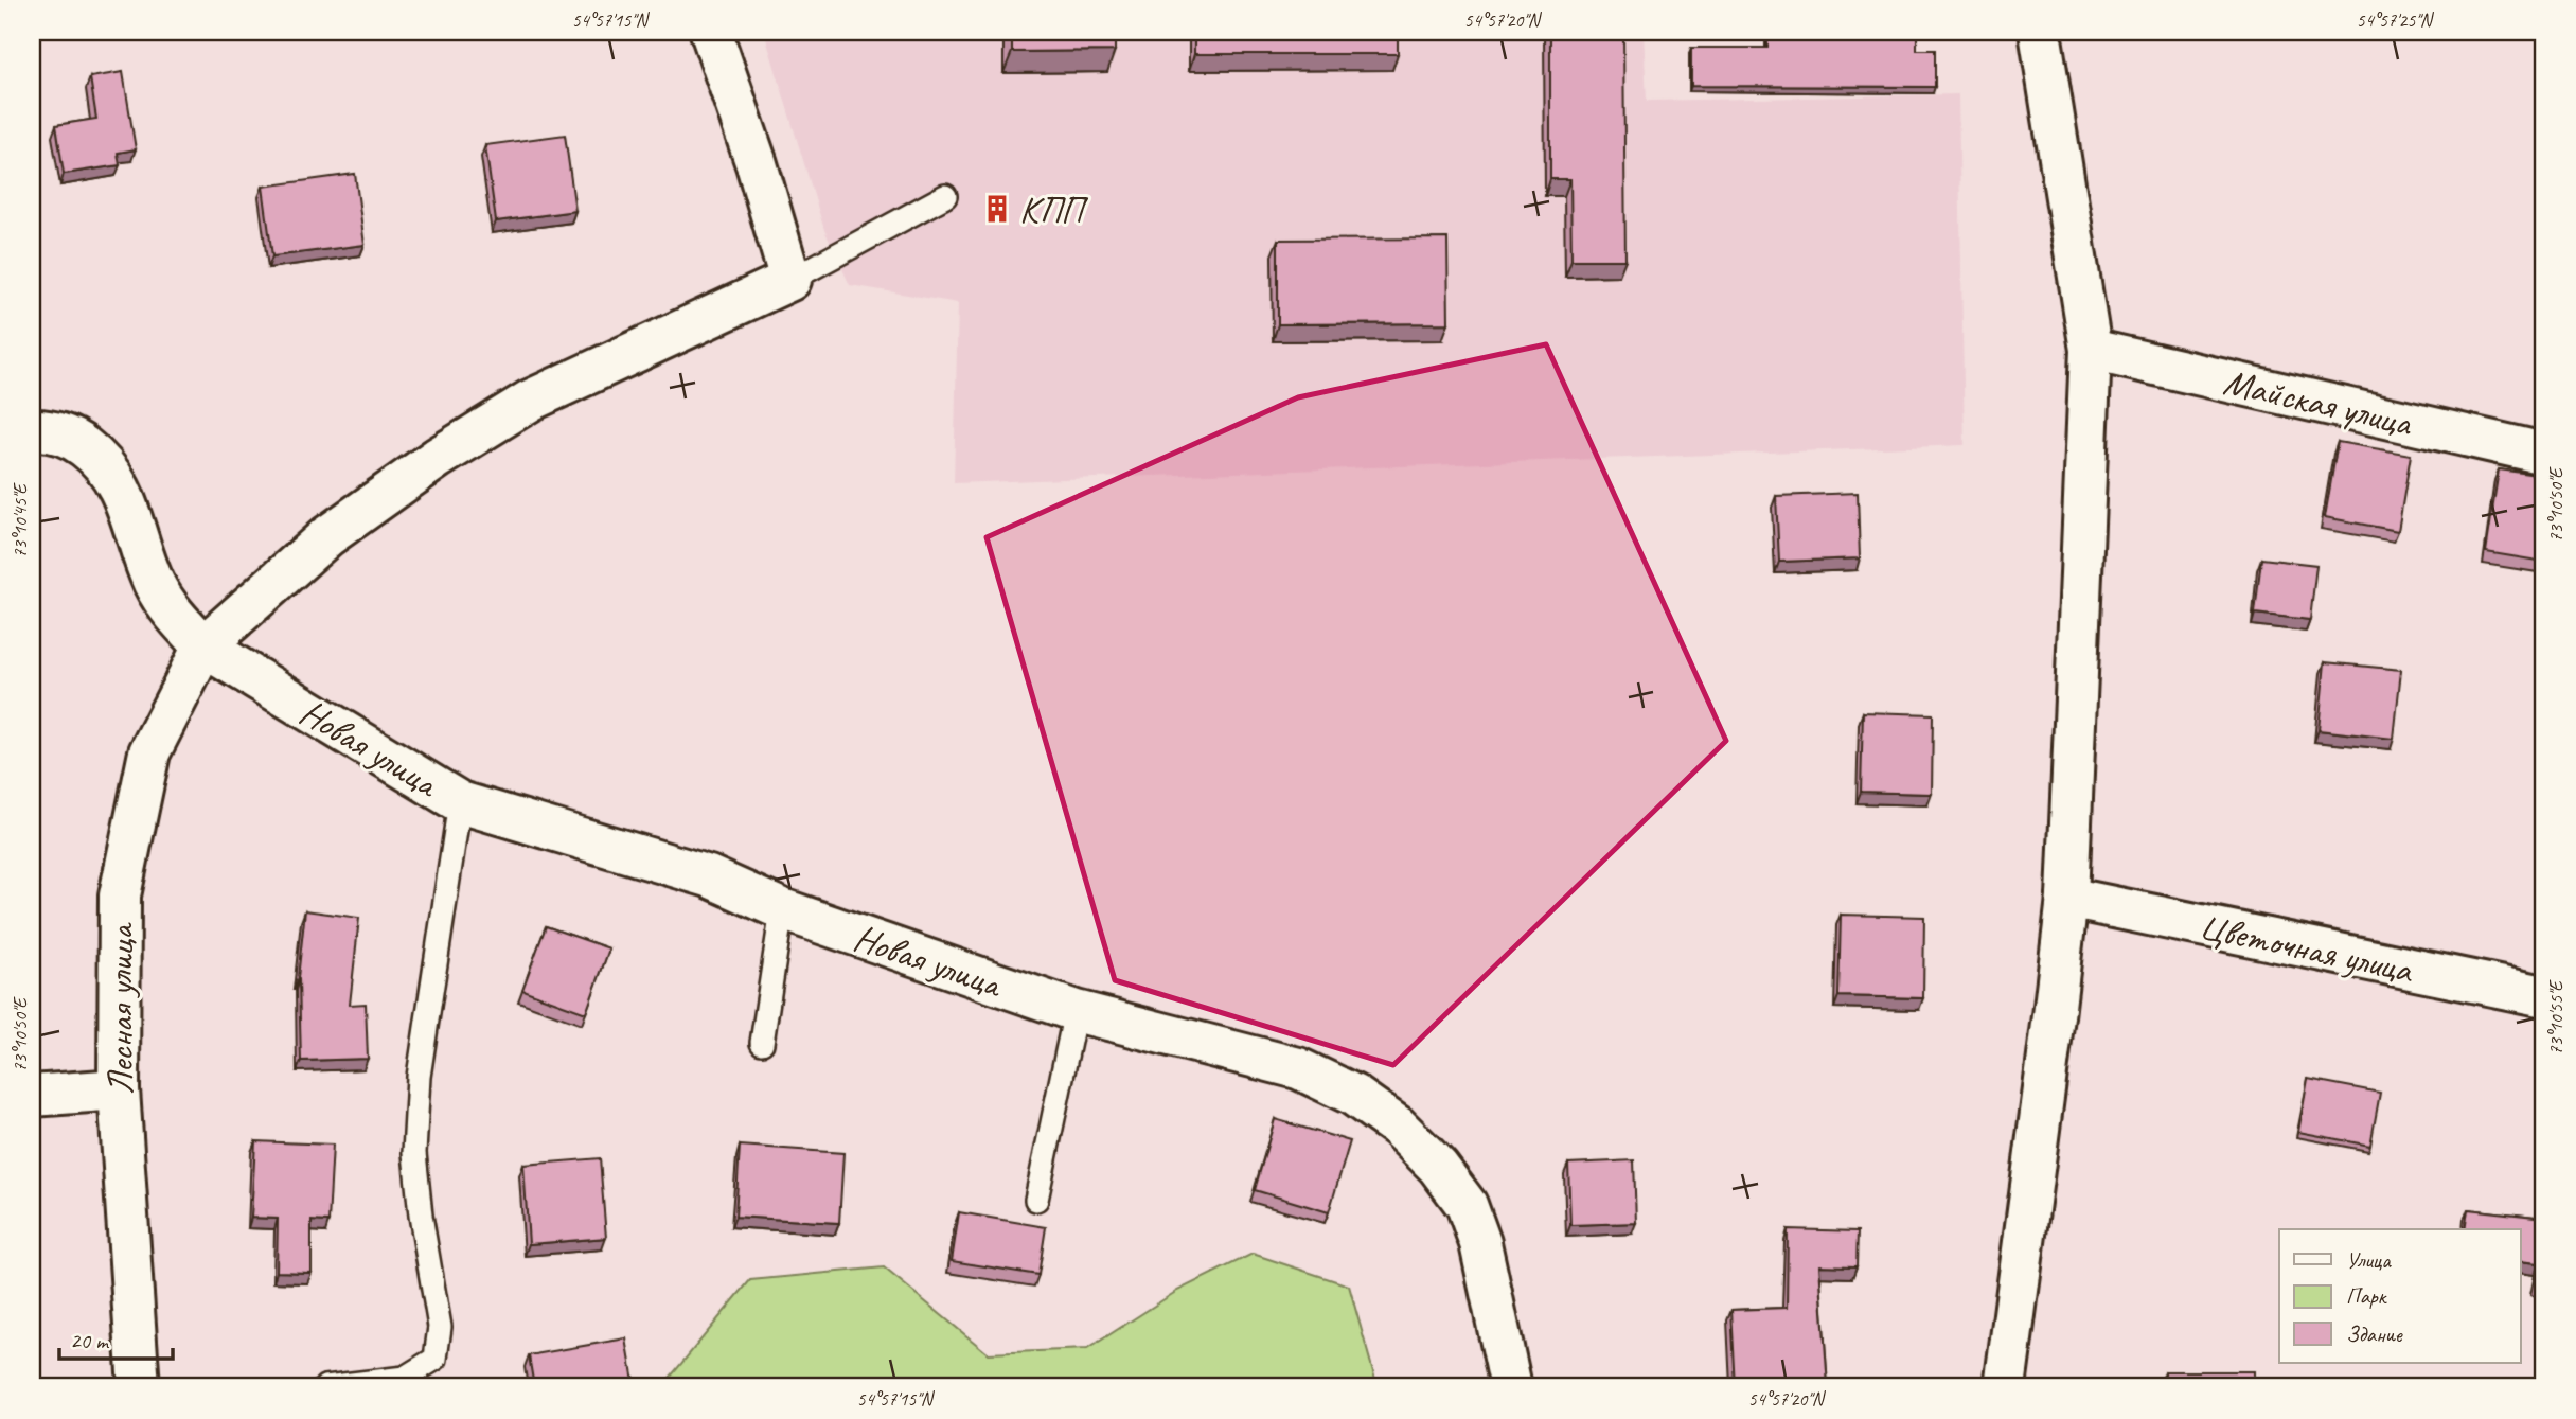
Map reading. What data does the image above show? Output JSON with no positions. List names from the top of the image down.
{
  "streets": {
    "street": [
      "Майская улица",
      "Новая улица",
      "Цветочная улица",
      "Лесная улица"
    ]
  },
  "crossings": [
    ["Новая улица", "Лесная улица"]
  ],
  "places": {
    "building": ["КПП"]
  },
  "legend": ["Улица", "Парк", "Здание"],
  "scale_bar": "20 m",
  "coordinates": [
    "54°57'15\"N",
    "54°57'20\"N",
    "54°57'25\"N",
    "73°10'50\"E",
    "73°10'45\"E",
    "73°10'55\"E"
  ]
}
